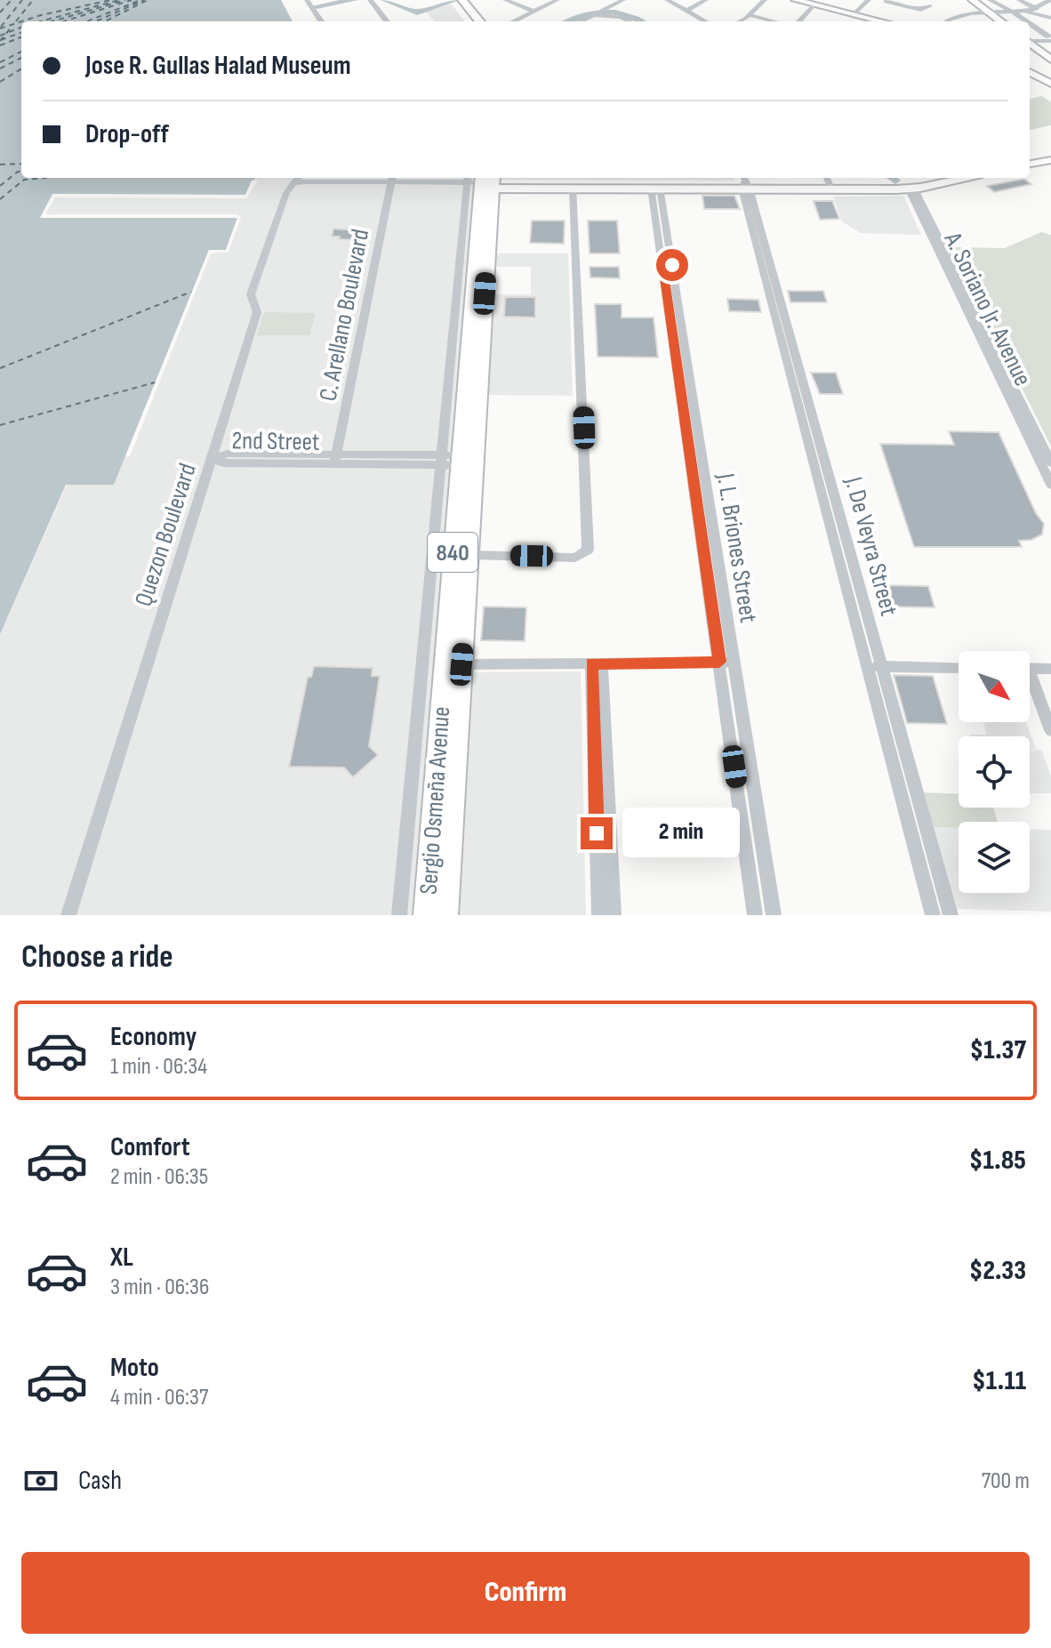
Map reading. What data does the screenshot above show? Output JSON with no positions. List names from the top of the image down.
{
  "streets": {
    "highway": ["840", "Sergio Osmeña Avenue"],
    "street": [
      "A. Soriano Jr. Avenue",
      "C. Arellano Boulevard",
      "2nd Street",
      "Quezon Boulevard",
      "J. De Veyra Street",
      "J. L. Briones Street"
    ]
  },
  "crossings": [
    ["C. Arellano Boulevard", "2nd Street"],
    ["2nd Street", "Quezon Boulevard"],
    ["2nd Street", "Sergio Osmeña Avenue"]
  ],
  "north": "bottom right",
  "page": {
    "banner": ["Jose R. Gullas Halad Museum", "Drop-off"],
    "bubble": "2 min",
    "heading": "Choose a ride",
    "list": [
      {
        "name": "Economy",
        "note": "1 min · 06:34",
        "value": "$1.37"
      },
      {
        "name": "Comfort",
        "note": "2 min · 06:35",
        "value": "$1.85"
      },
      {
        "name": "XL",
        "note": "3 min · 06:36",
        "value": "$2.33"
      },
      {
        "name": "Moto",
        "note": "4 min · 06:37",
        "value": "$1.11"
      }
    ],
    "pay": ["Cash", "700 m"],
    "buttons": "Confirm"
  }
}
